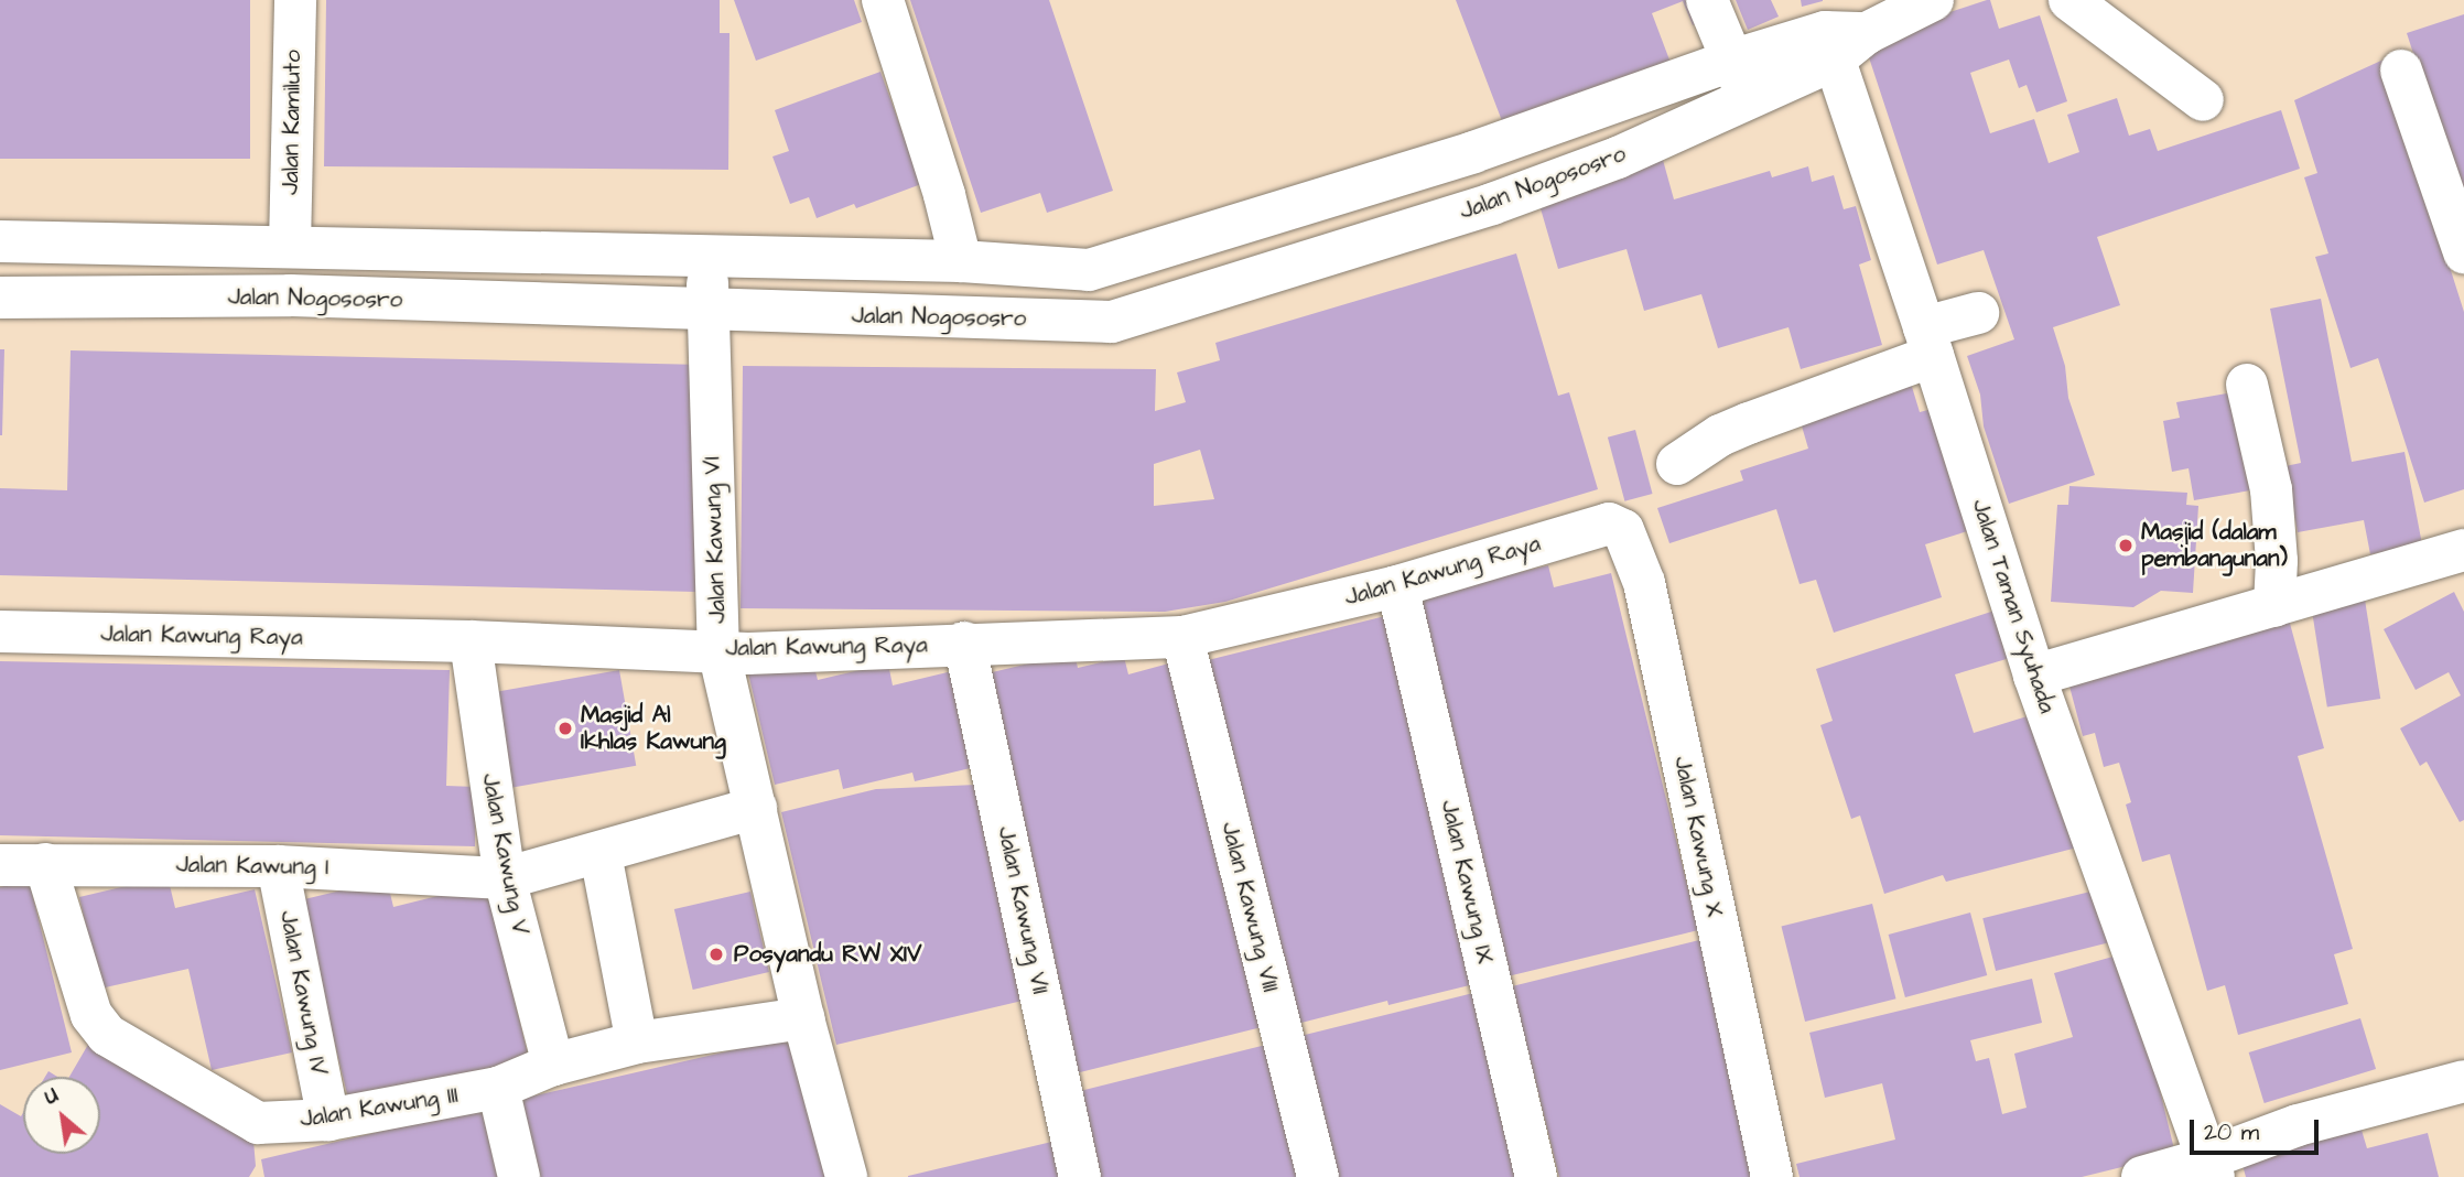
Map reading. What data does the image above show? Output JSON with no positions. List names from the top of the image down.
{
  "streets": {
    "street": [
      "Jalan Kamiluto",
      "Jalan Nogososro",
      "Jalan Kawung VI",
      "Jalan Kawung Raya",
      "Jalan Taman Syuhada",
      "Jalan Kawung X",
      "Jalan Kawung V",
      "Jalan Kawung I",
      "Jalan Kawung IX",
      "Jalan Kawung VIII",
      "Jalan Kawung VII",
      "Jalan Kawung IV",
      "Jalan Kawung III"
    ]
  },
  "crossings": [
    ["Jalan Nogososro", "Jalan Kawung VI"],
    ["Jalan Nogososro", "Jalan Taman Syuhada"],
    ["Jalan Kawung VI", "Jalan Kawung Raya"],
    ["Jalan Kawung VI", "Jalan Kawung I"],
    ["Jalan Kawung VI", "Jalan Kawung III"],
    ["Jalan Kawung Raya", "Jalan Kawung X"],
    ["Jalan Kawung Raya", "Jalan Kawung V"],
    ["Jalan Kawung Raya", "Jalan Kawung IX"],
    ["Jalan Kawung Raya", "Jalan Kawung VIII"],
    ["Jalan Kawung Raya", "Jalan Kawung VII"],
    ["Jalan Kawung V", "Jalan Kawung I"],
    ["Jalan Kawung V", "Jalan Kawung III"],
    ["Jalan Kawung I", "Jalan Kawung IV"],
    ["Jalan Kawung I", "Jalan Kawung III"],
    ["Jalan Kawung IV", "Jalan Kawung III"]
  ],
  "places": ["Masjid (dalam pembangunan)", "Masjid Al Ikhlas Kawung", "Posyandu RW XIV"],
  "scale_bar": "20 m",
  "north": "top left"
}
